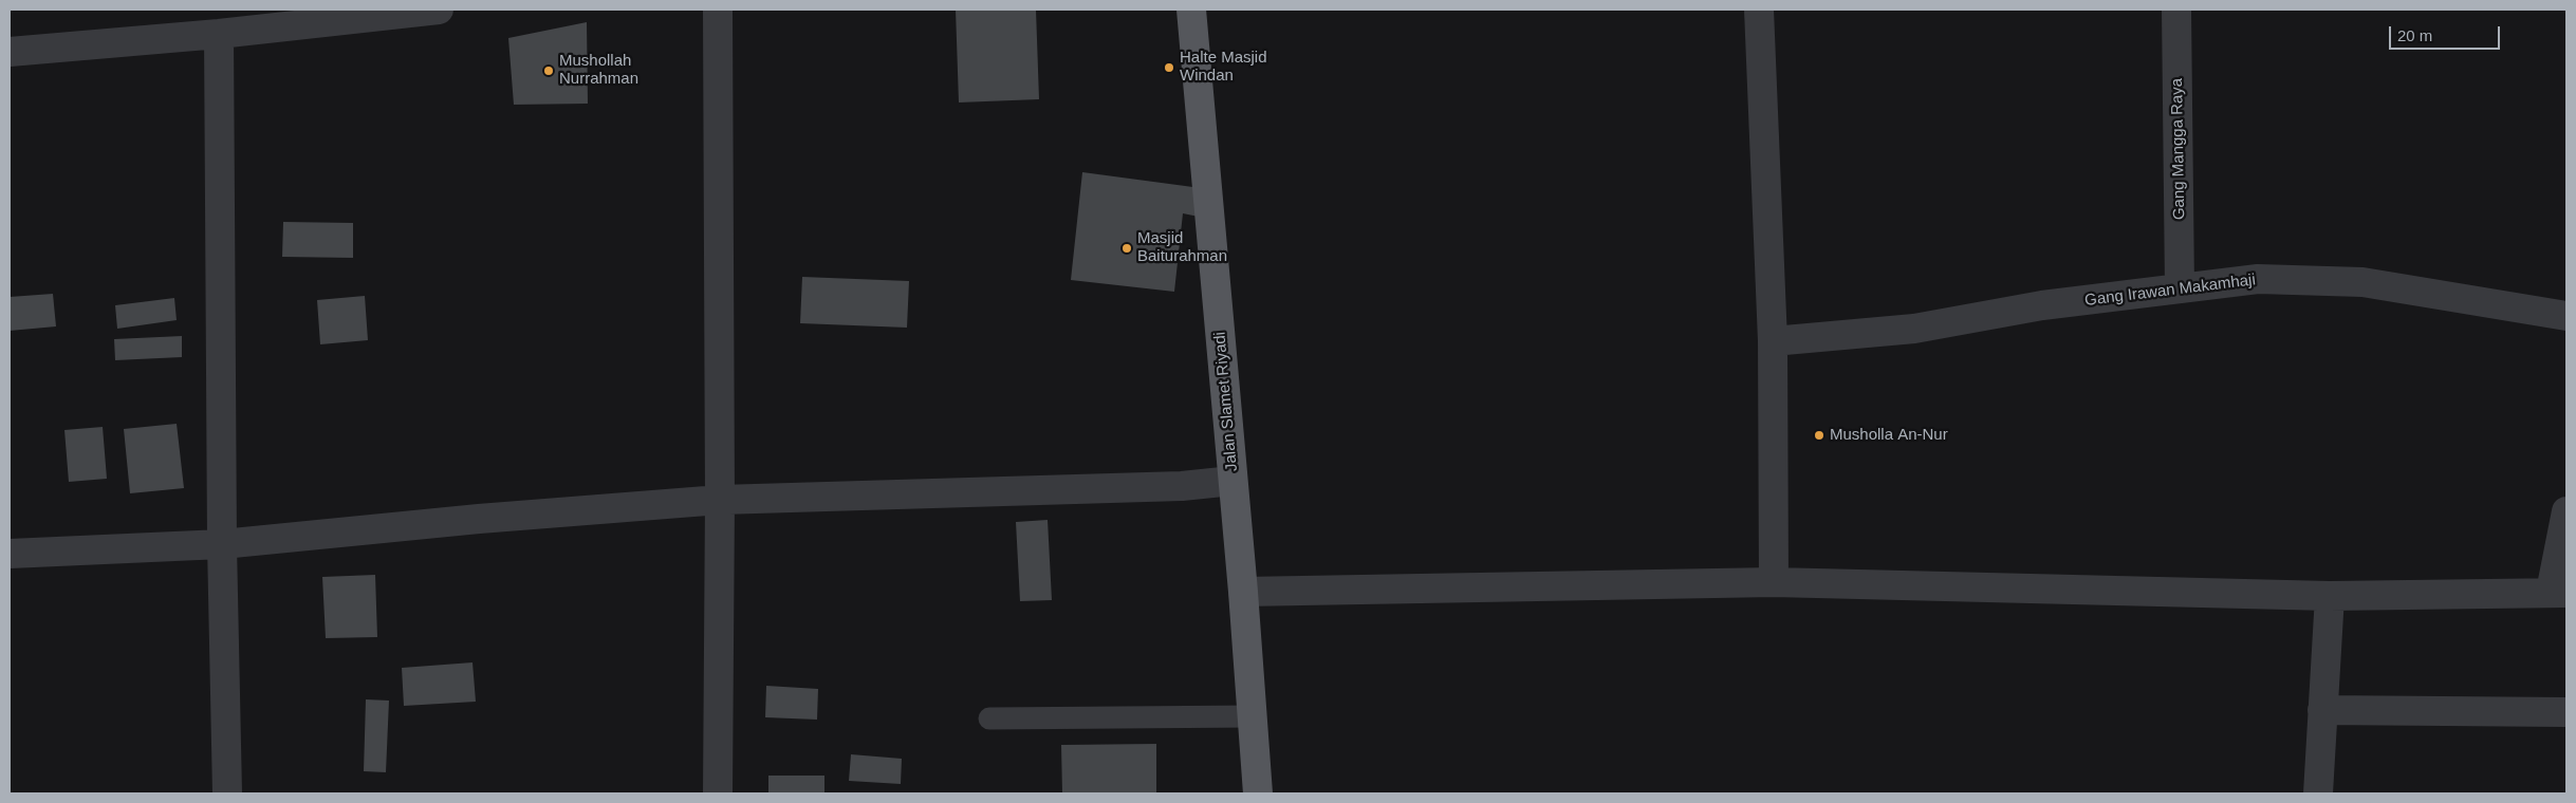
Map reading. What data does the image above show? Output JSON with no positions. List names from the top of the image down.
{
  "streets": {
    "main road": ["Jalan Slamet Riyadi"],
    "street": ["Gang Mangga Raya", "Gang Irawan Makamhaji"]
  },
  "crossings": [
    ["Gang Mangga Raya", "Gang Irawan Makamhaji"]
  ],
  "places": [
    "Halte Masjid Windan",
    "Mushollah Nurrahman",
    "Masjid Baiturahman",
    "Musholla An-Nur"
  ],
  "scale_bar": "20 m"
}
